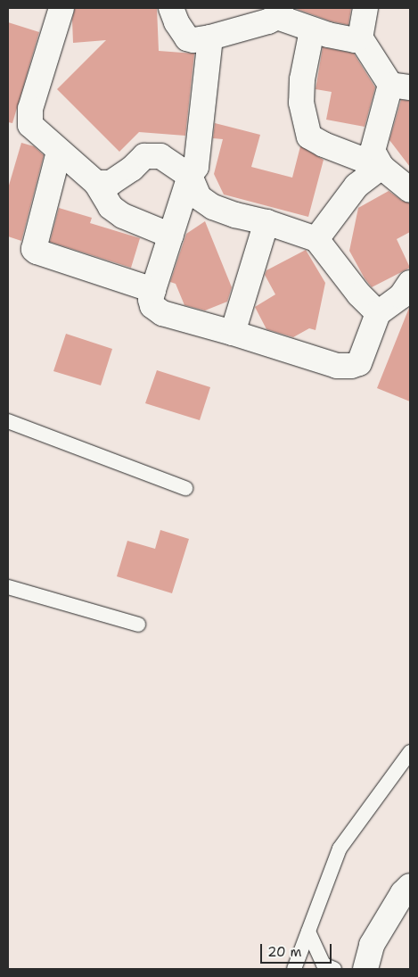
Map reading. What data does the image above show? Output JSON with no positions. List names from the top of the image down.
{
  "scale_bar": "20 m"
}
